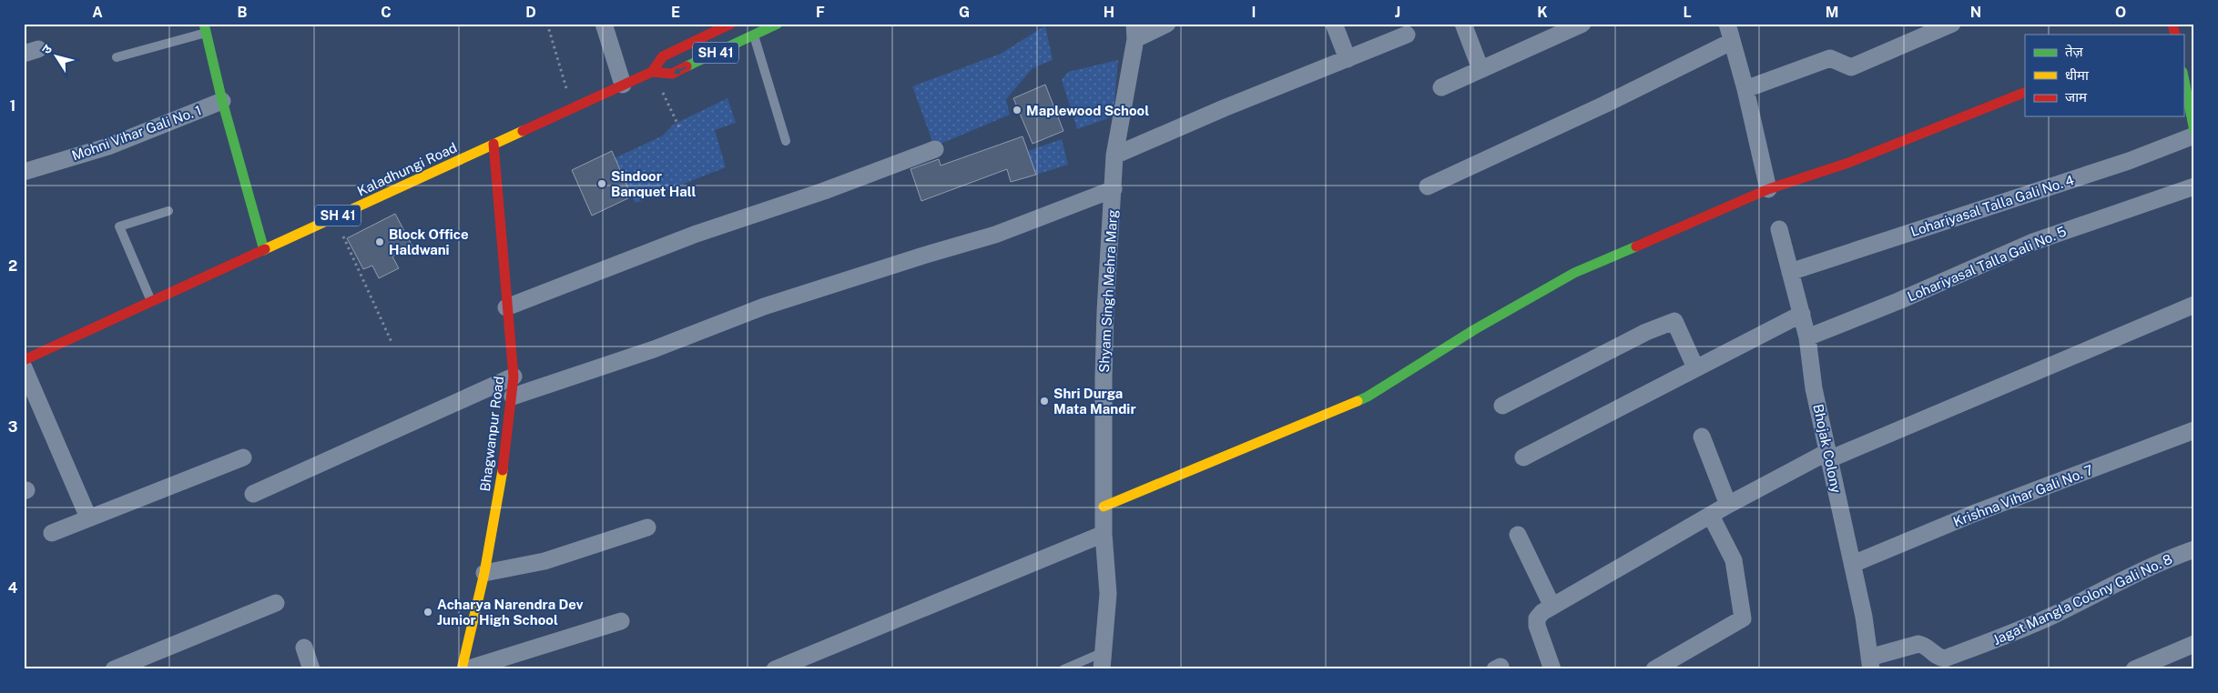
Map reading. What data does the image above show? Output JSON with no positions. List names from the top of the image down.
{
  "streets": {
    "street": [
      "SH 41",
      "Mohni Vihar Gali No. 1",
      "Kaladhungi Road",
      "Lohariyasal Talla Gali No. 4",
      "Lohariyasal Talla Gali No. 5",
      "Shyam Singh Mehra Marg",
      "Bhagwanpur Road",
      "Bhojak Colony",
      "Krishna Vihar Gali No. 7",
      "Jagat Mangla Colony Gali No. 8"
    ]
  },
  "crossings": [
    ["Kaladhungi Road", "Bhagwanpur Road"],
    ["Lohariyasal Talla Gali No. 4", "Bhojak Colony"],
    ["Lohariyasal Talla Gali No. 5", "Bhojak Colony"],
    ["Bhojak Colony", "Krishna Vihar Gali No. 7"],
    ["Bhojak Colony", "Jagat Mangla Colony Gali No. 8"]
  ],
  "places": [
    "Maplewood School",
    "Sindoor Banquet Hall",
    "Block Office Haldwani",
    "Shri Durga Mata Mandir",
    "Acharya Narendra Dev Junior High School"
  ],
  "legend": ["तेज़", "धीमा", "जाम"],
  "north": "top left",
  "grid": {
    "columns": [
      "A",
      "B",
      "C",
      "D",
      "E",
      "F",
      "G",
      "H",
      "I",
      "J",
      "K",
      "L",
      "M",
      "N",
      "O"
    ],
    "rows": [
      "1",
      "2",
      "3",
      "4"
    ]
  }
}
